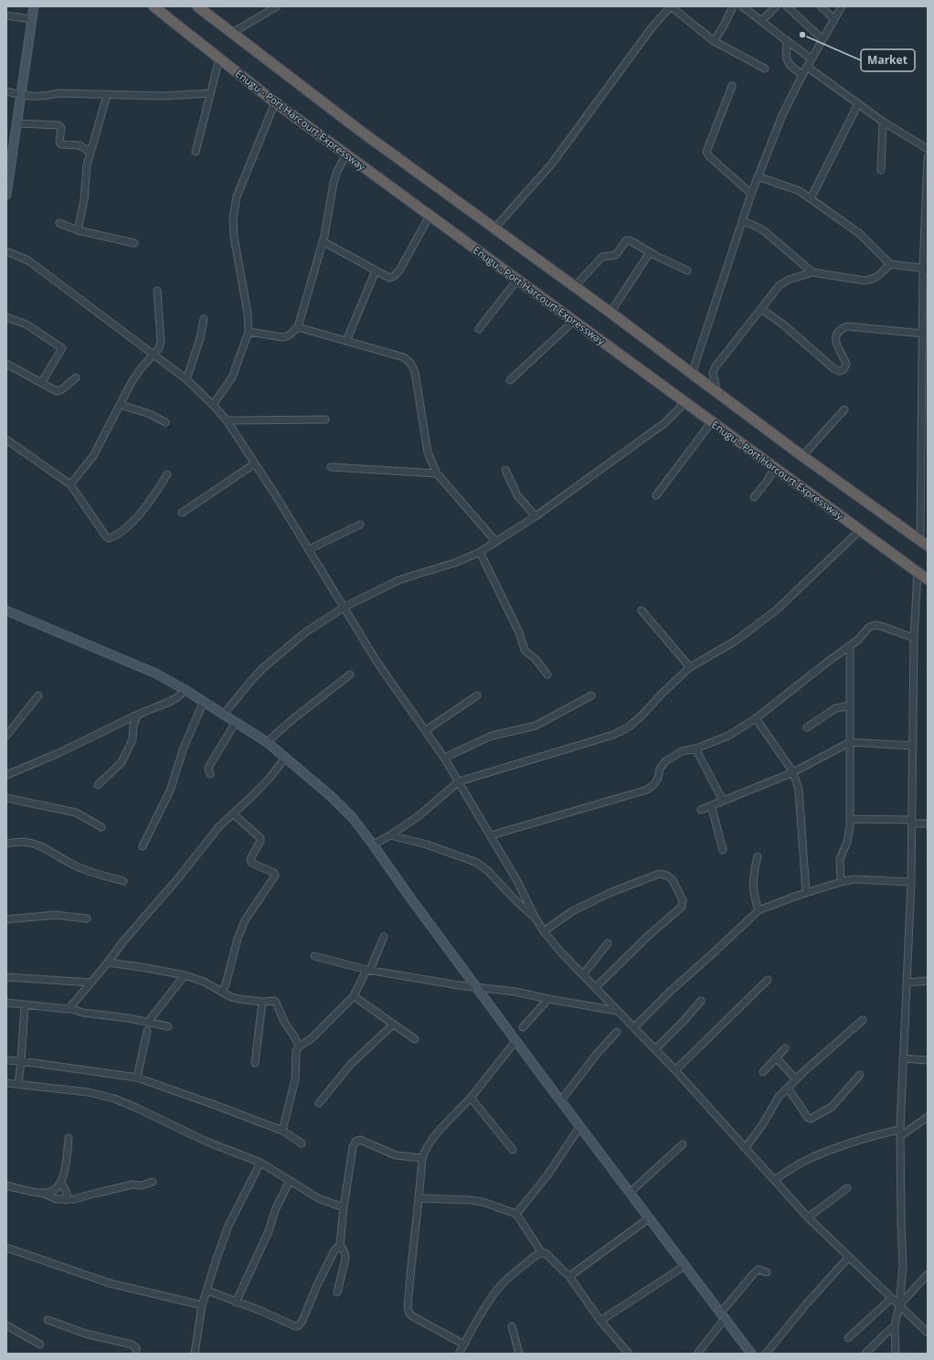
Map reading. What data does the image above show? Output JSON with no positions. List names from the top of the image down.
{
  "streets": {
    "highway": ["Enugu - Port Harcourt Expressway"]
  },
  "places": ["Market"]
}
